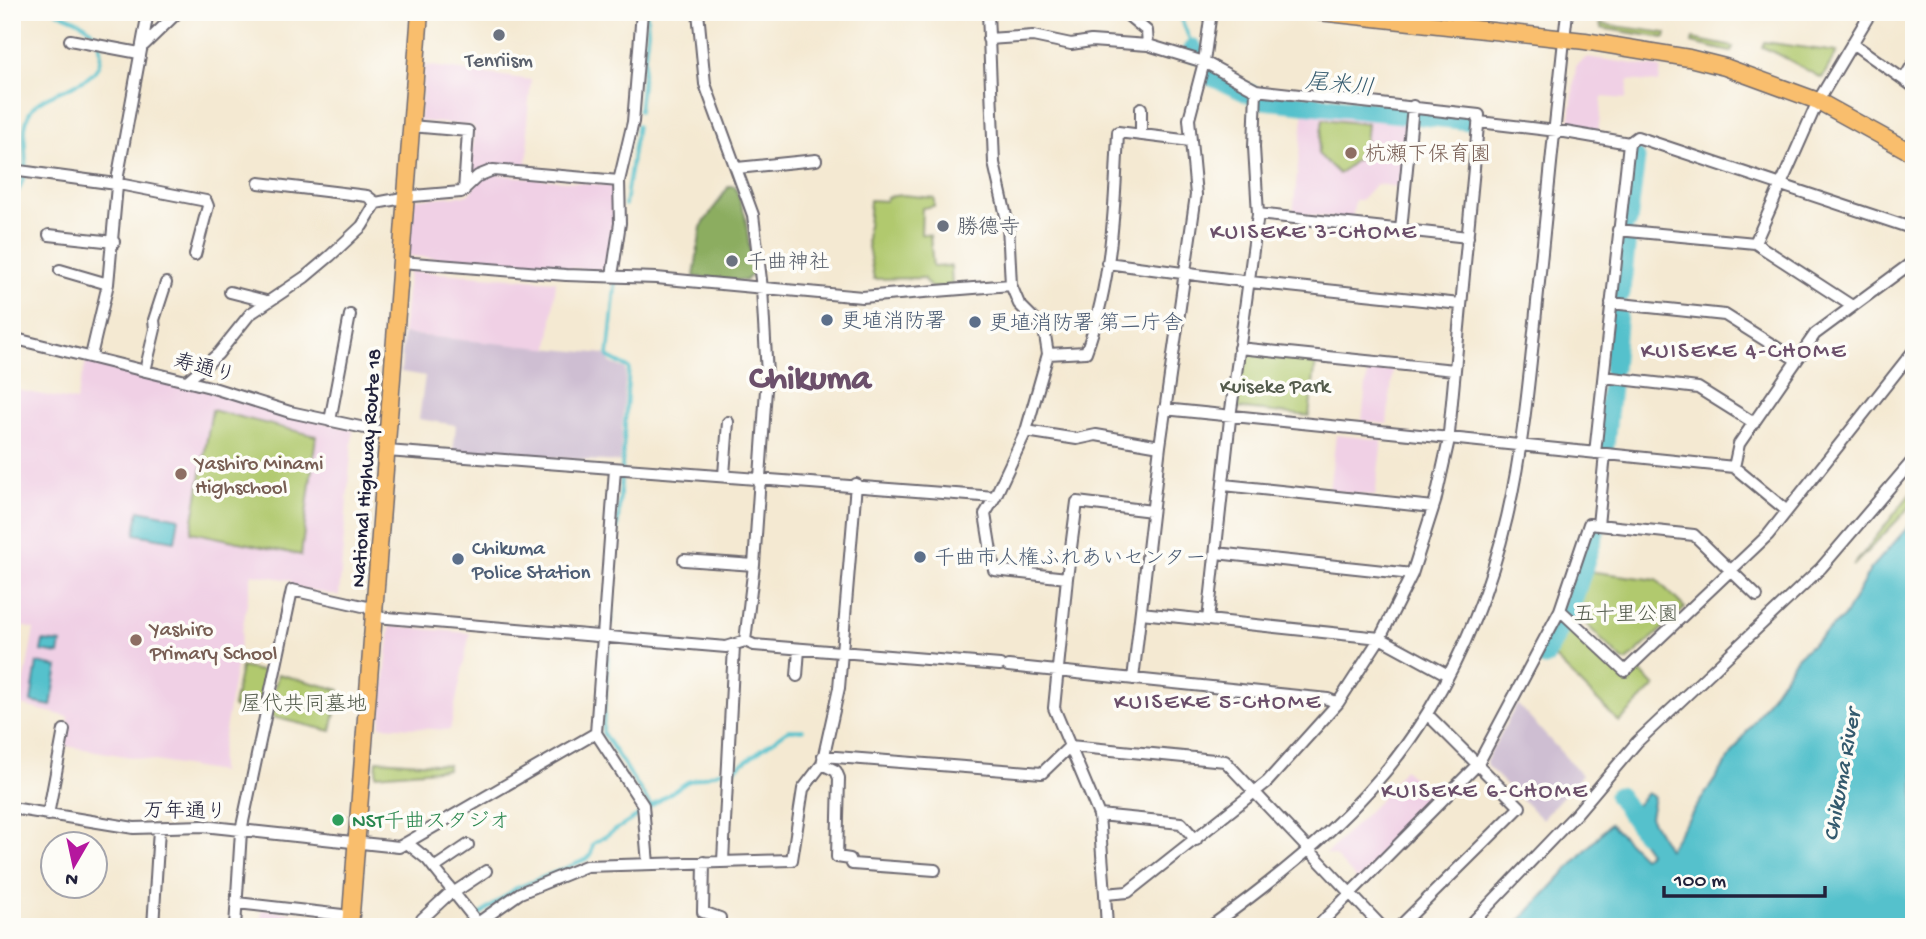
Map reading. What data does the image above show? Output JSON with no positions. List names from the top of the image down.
{
  "streets": {
    "highway": ["National Highway Route 18"],
    "street": ["寿通り", "万年通り"]
  },
  "crossings": [
    ["寿通り", "National Highway Route 18"],
    ["National Highway Route 18", "万年通り"]
  ],
  "districts": [
    "KUISEKE 3-CHOME",
    "KUISEKE 4-CHOME",
    "Chikuma",
    "KUISEKE 5-CHOME",
    "KUISEKE 6-CHOME"
  ],
  "water": ["尾米川", "Chikuma River"],
  "parks": ["Kuiseke Park", "五十里公園", "屋代共同墓地"],
  "places": [
    "Tenriism",
    "杭瀬下保育園",
    "勝德寺",
    "千曲神社",
    "更埴消防署",
    "更埴消防署 第二庁舎",
    "Yashiro Minami Highschool",
    "千曲市人権ふれあいセンター",
    "Chikuma Police Station",
    "Yashiro Primary School",
    "NST千曲スタジオ"
  ],
  "scale_bar": "100 m",
  "north": "bottom"
}
